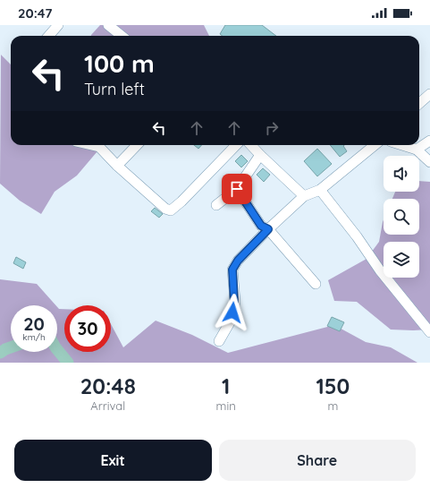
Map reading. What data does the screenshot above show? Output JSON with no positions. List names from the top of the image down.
{
  "page": {
    "status": "20:47",
    "turn": ["100 m", "Turn left"],
    "speed": "20 km/h",
    "limit": "30",
    "eta": [
      "20:48",
      "Arrival",
      "1",
      "min",
      "150",
      "m"
    ],
    "buttons": ["Exit", "Share"]
  }
}
